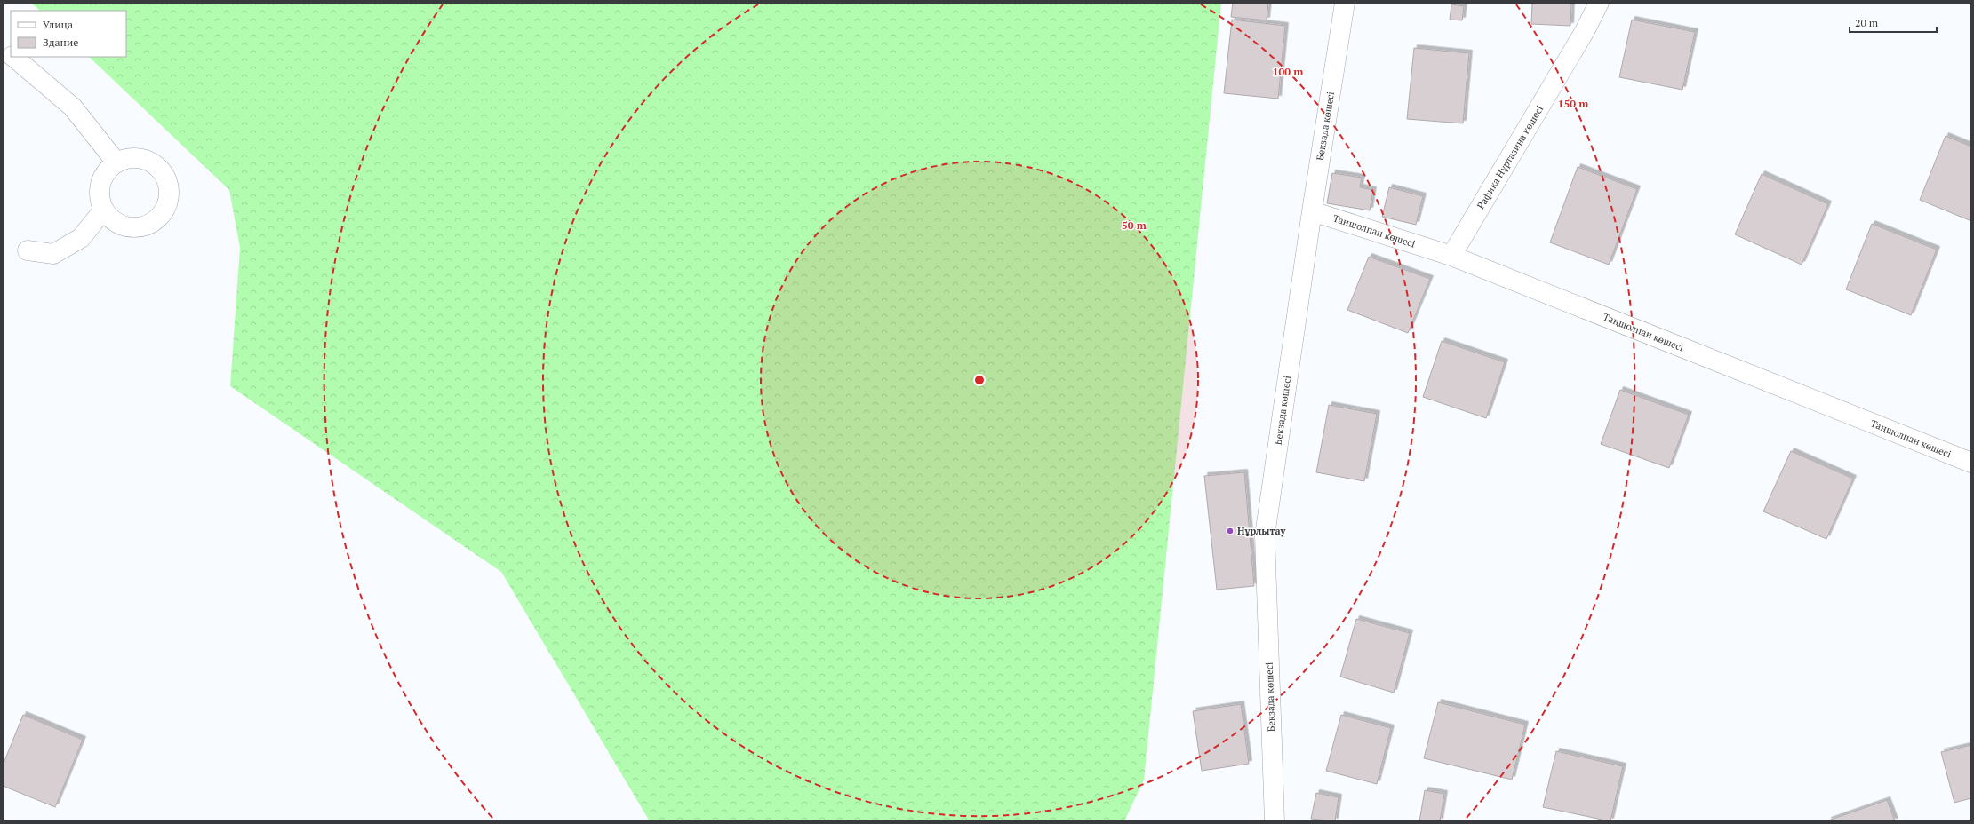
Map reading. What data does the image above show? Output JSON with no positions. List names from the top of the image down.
{
  "streets": {
    "street": ["Бекзада көшесі", "Рафика Нұртазина көшесі", "Таңшолпан көшесі"]
  },
  "crossings": [
    ["Бекзада көшесі", "Таңшолпан көшесі"],
    ["Рафика Нұртазина көшесі", "Таңшолпан көшесі"]
  ],
  "places": ["Нұрлытау"],
  "legend": ["Улица", "Здание"],
  "scale_bar": "20 m",
  "rings": ["100 m", "150 m", "50 m"]
}
